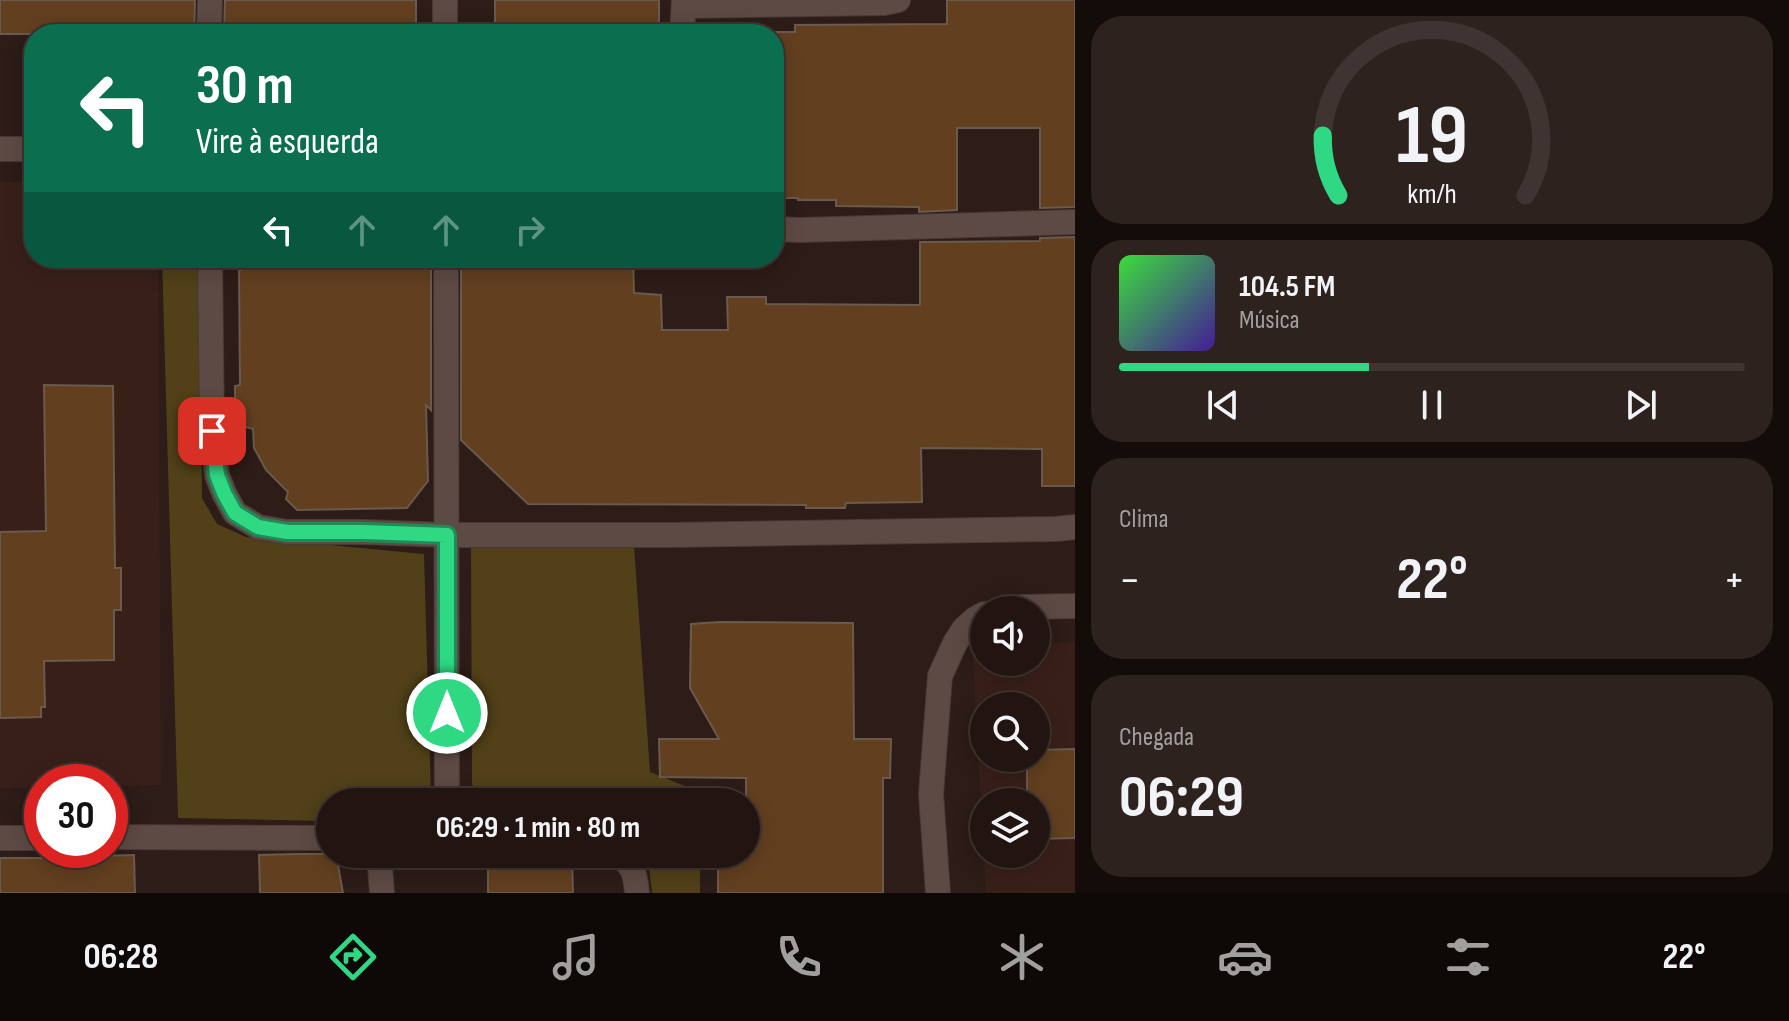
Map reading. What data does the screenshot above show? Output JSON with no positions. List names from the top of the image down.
{
  "page": {
    "turn": ["30 m", "Vire à esquerda"],
    "song": ["104.5 FM", "Música"],
    "tile": [
      "Clima",
      ["Chegada", "06:29"]
    ],
    "heat": ["−", "22°", "+"],
    "limit": "30",
    "trip": "06:29 · 1 min · 80 m",
    "tabs": ["06:28", "22°"],
    "gauge": ["19", "km/h"]
  }
}
